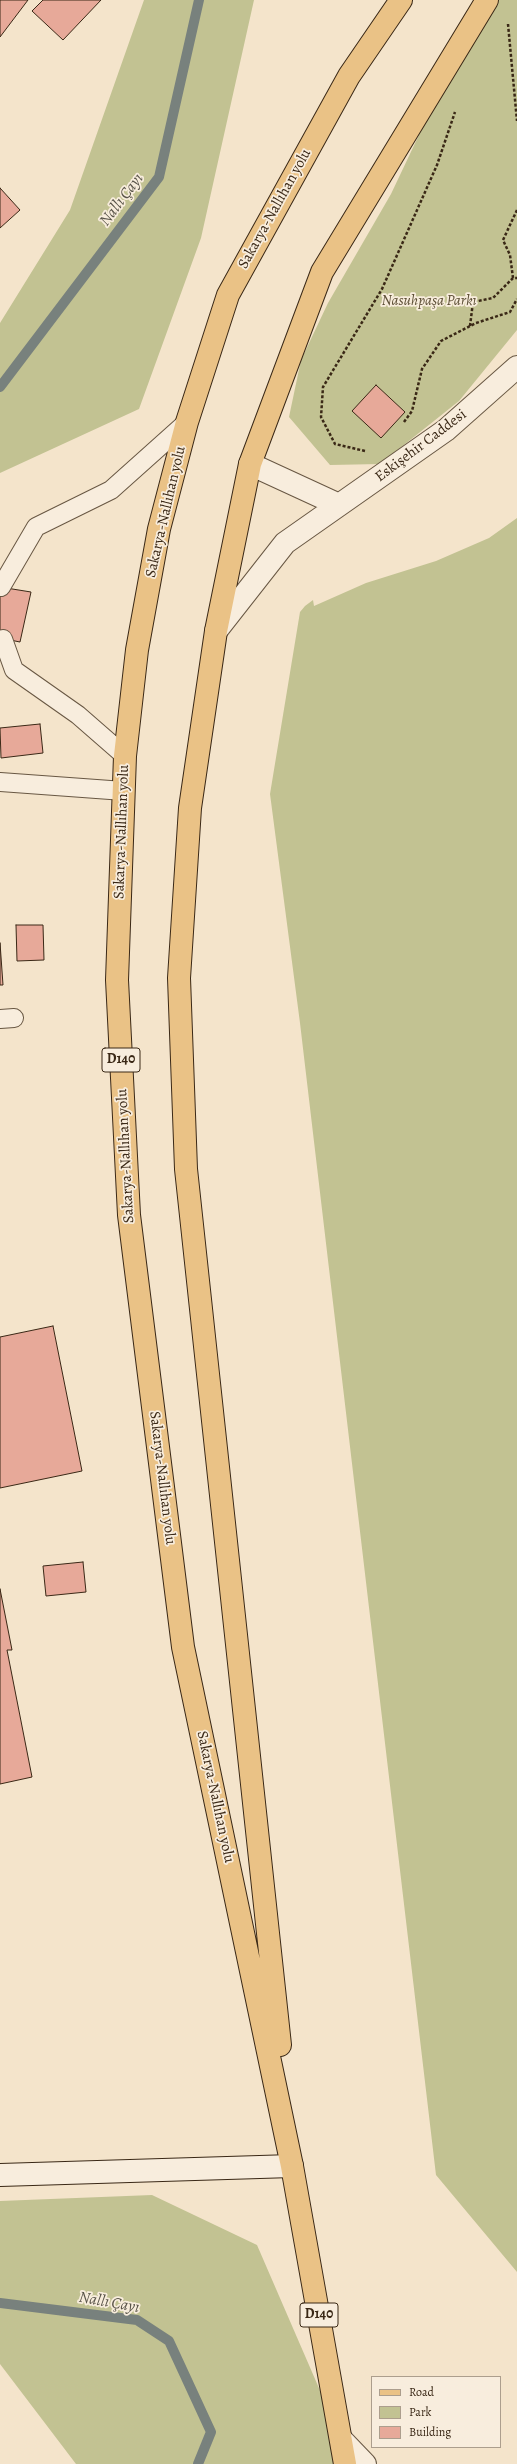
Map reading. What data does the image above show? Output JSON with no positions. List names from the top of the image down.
{
  "streets": {
    "main road": ["Sakarya-Nallıhan yolu", "D140"],
    "street": ["Eskişehir Caddesi"]
  },
  "crossings": [
    ["Sakarya-Nallıhan yolu", "Eskişehir Caddesi"]
  ],
  "water": ["Nallı Çayı"],
  "parks": ["Nasuhpaşa Parkı"],
  "legend": ["Road", "Park", "Building"]
}
